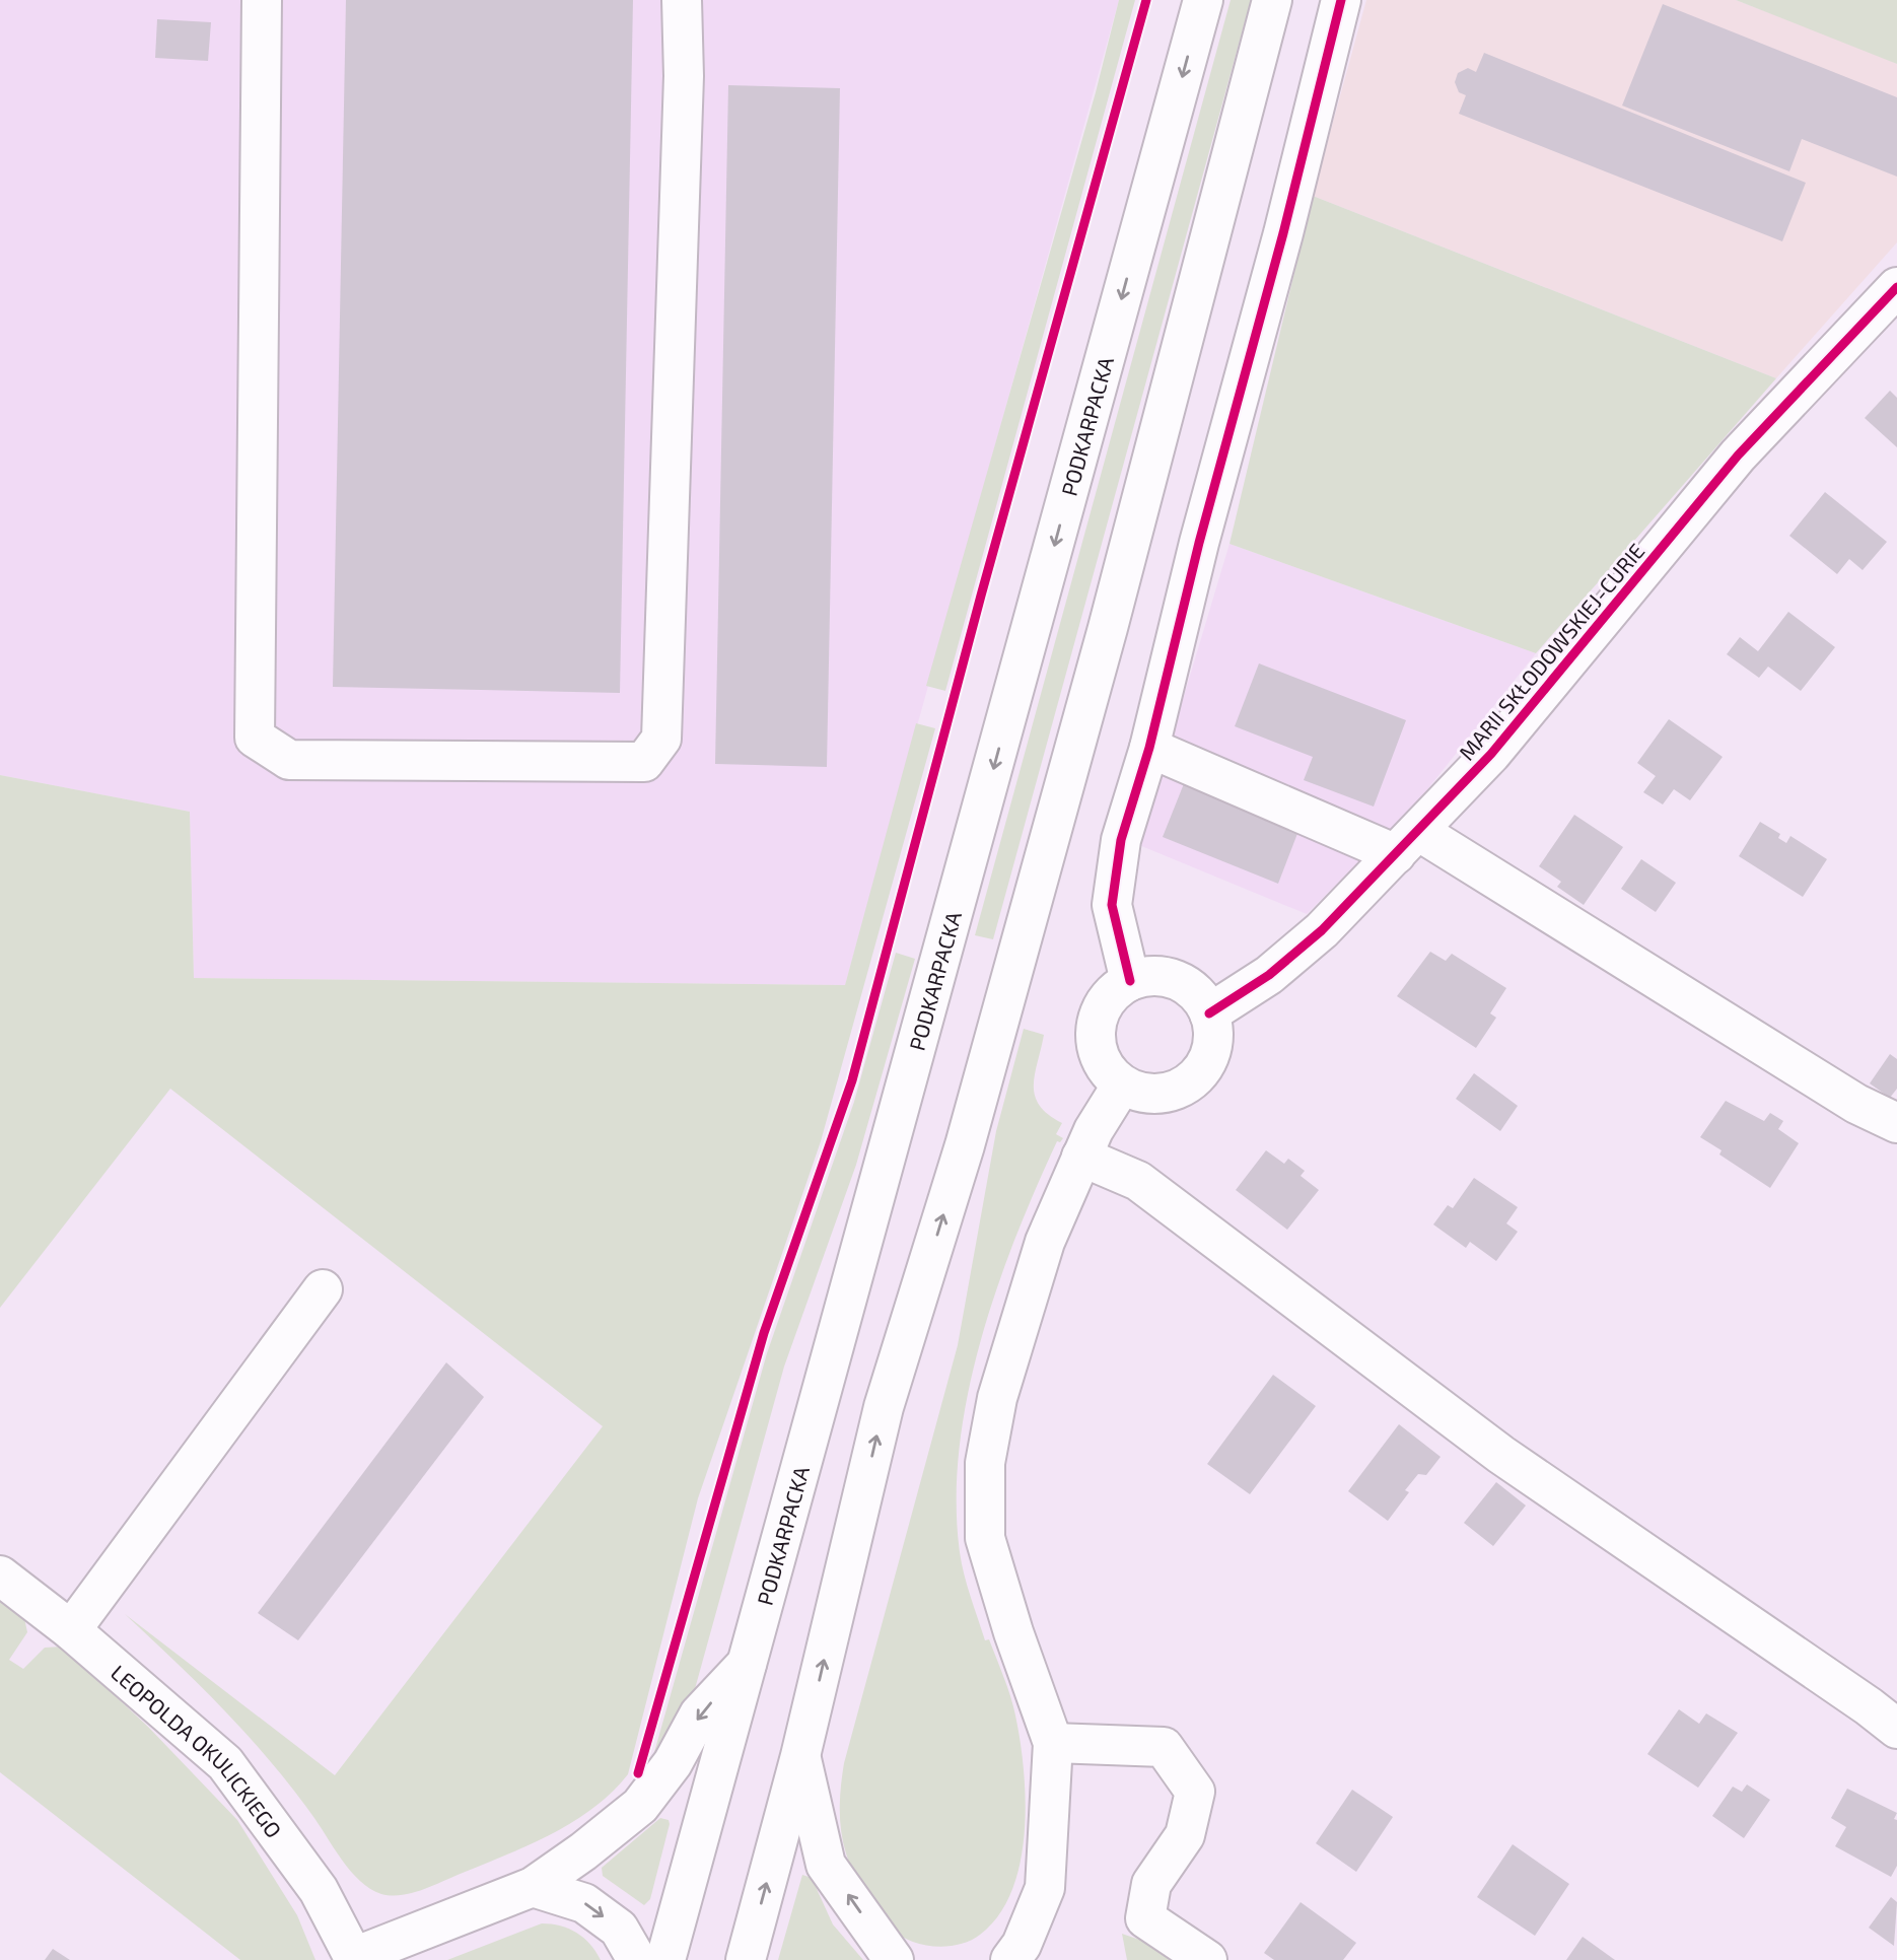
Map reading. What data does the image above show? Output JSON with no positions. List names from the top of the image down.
{
  "streets": {
    "main road": ["PODKARPACKA", "MARII SKŁODOWSKIEJ-CURIE", "LEOPOLDA OKULICKIEGO"]
  }
}
